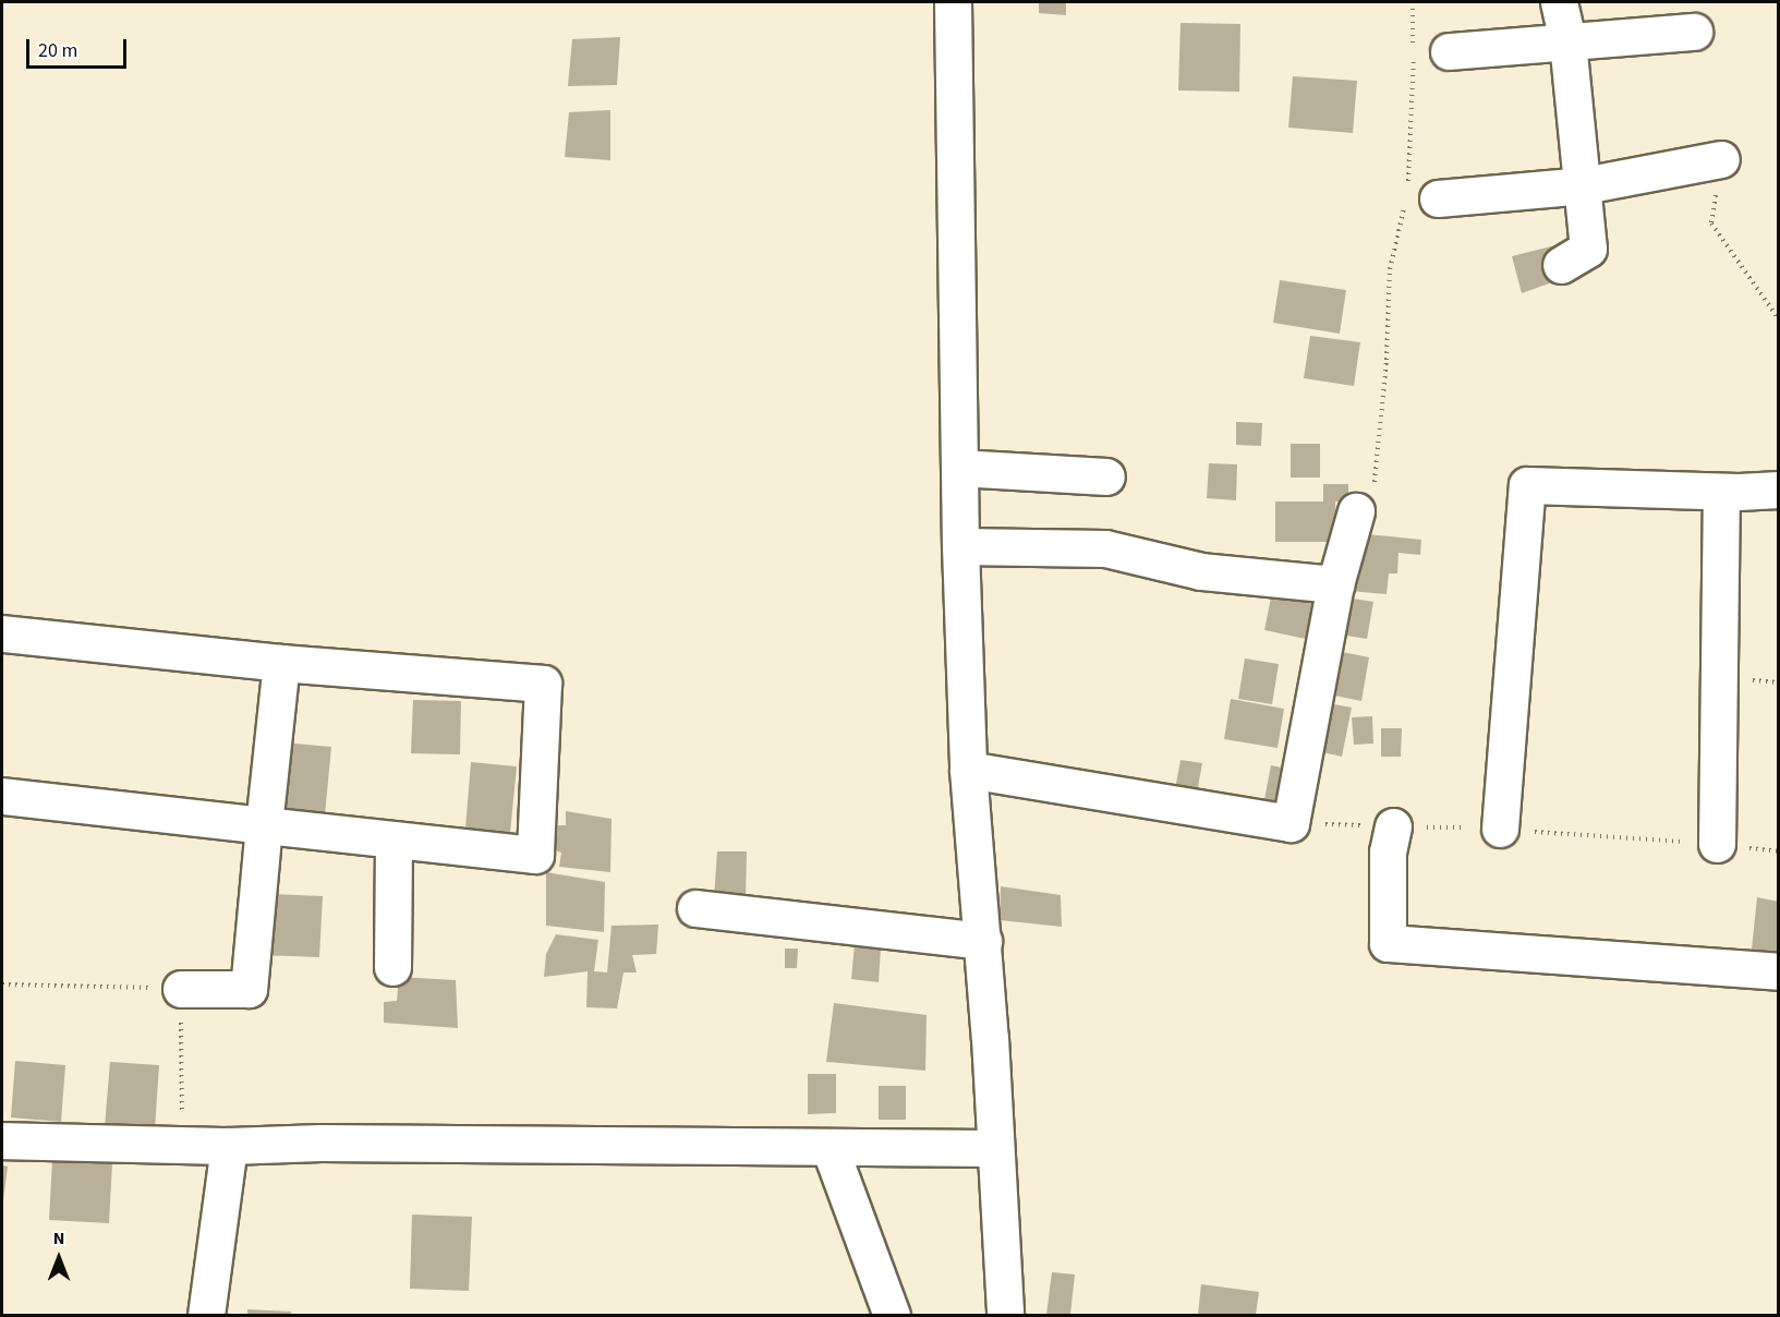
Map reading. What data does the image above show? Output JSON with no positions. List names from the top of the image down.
{
  "scale_bar": "20 m",
  "north": "top"
}
